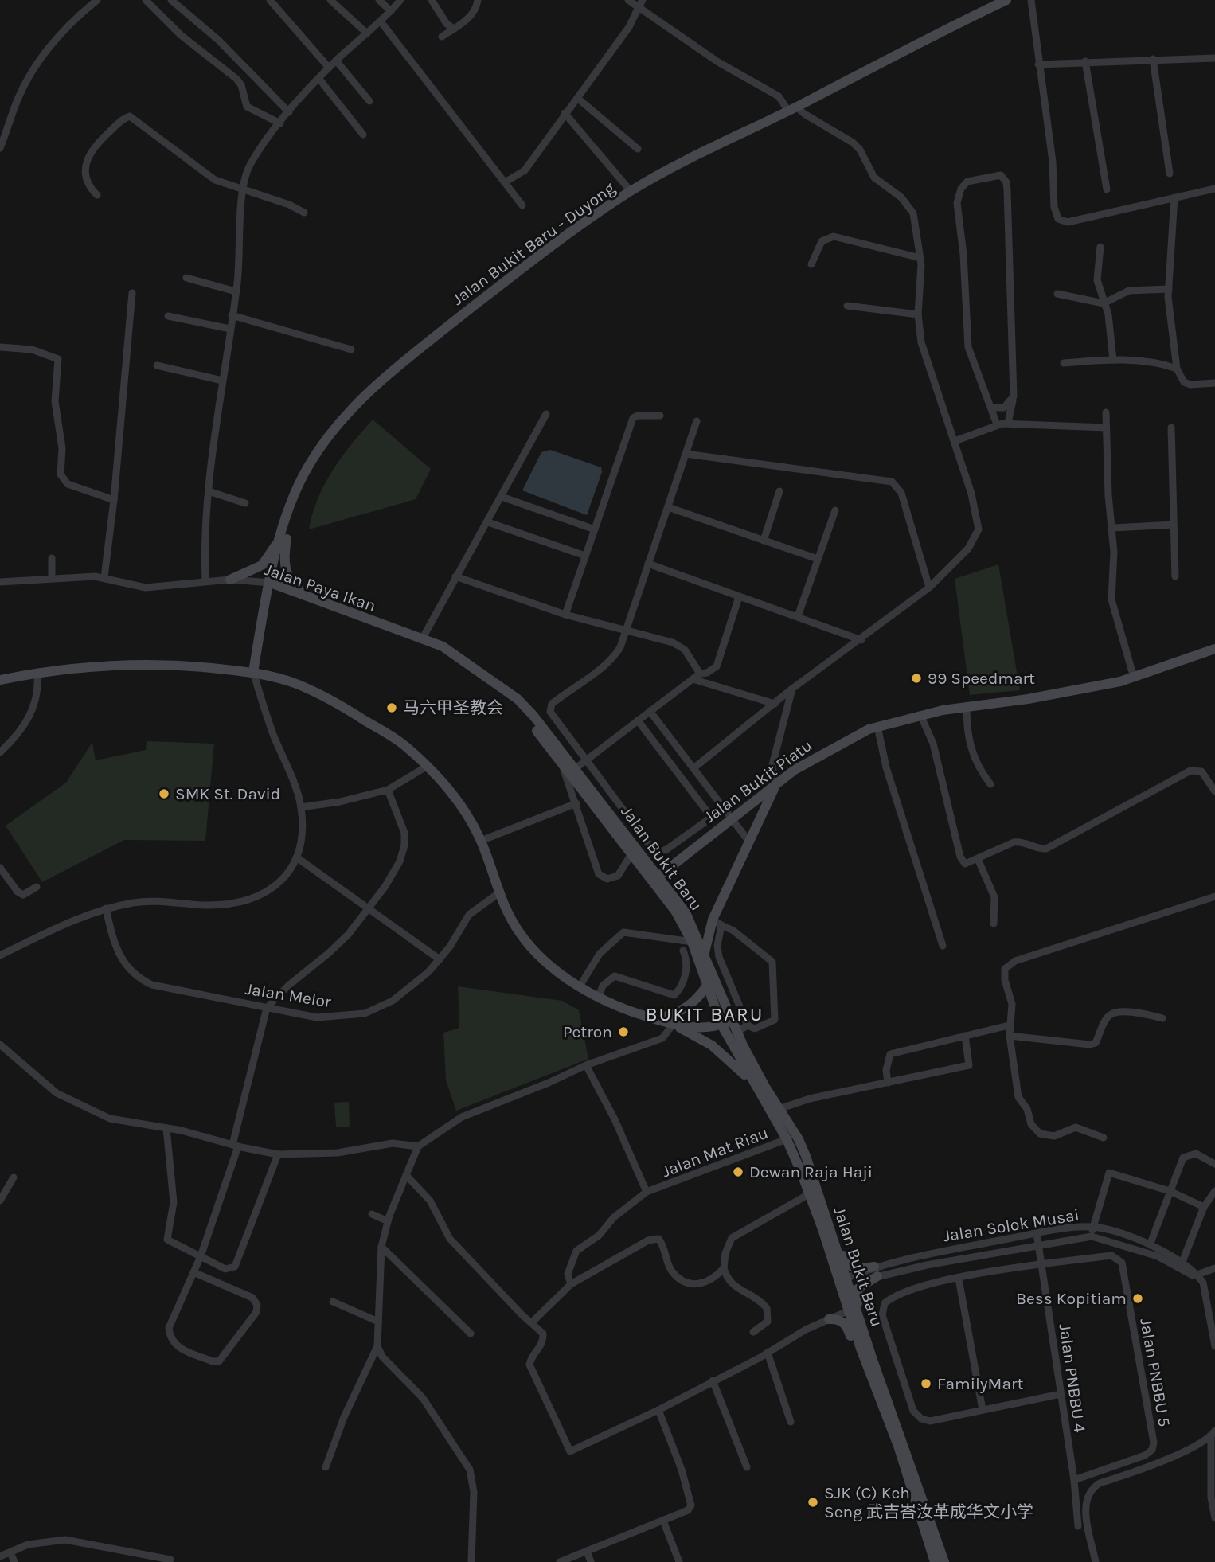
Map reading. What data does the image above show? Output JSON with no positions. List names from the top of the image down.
{
  "streets": {
    "main road": [
      "Jalan Bukit Baru - Duyong",
      "Jalan Paya Ikan",
      "Jalan Bukit Piatu",
      "Jalan Bukit Baru"
    ],
    "street": [
      "Jalan Melor",
      "Jalan Mat Riau",
      "Jalan Solok Musai",
      "Jalan PNBBU 5",
      "Jalan PNBBU 4"
    ]
  },
  "crossings": [
    ["Jalan Bukit Baru - Duyong", "Jalan Paya Ikan"],
    ["Jalan Paya Ikan", "Jalan Bukit Baru"],
    ["Jalan Bukit Piatu", "Jalan Bukit Baru"],
    ["Jalan Bukit Baru", "Jalan Mat Riau"],
    ["Jalan Bukit Baru", "Jalan Solok Musai"],
    ["Jalan Solok Musai", "Jalan PNBBU 4"],
    ["Jalan PNBBU 5", "Jalan PNBBU 4"]
  ],
  "districts": ["BUKIT BARU"],
  "places": [
    "99 Speedmart",
    "马六甲圣教会",
    "SMK St. David",
    "Petron",
    "Dewan Raja Haji",
    "Bess Kopitiam",
    "FamilyMart",
    "SJK (C) Keh Seng 武吉峇汝革成华文小学"
  ]
}
